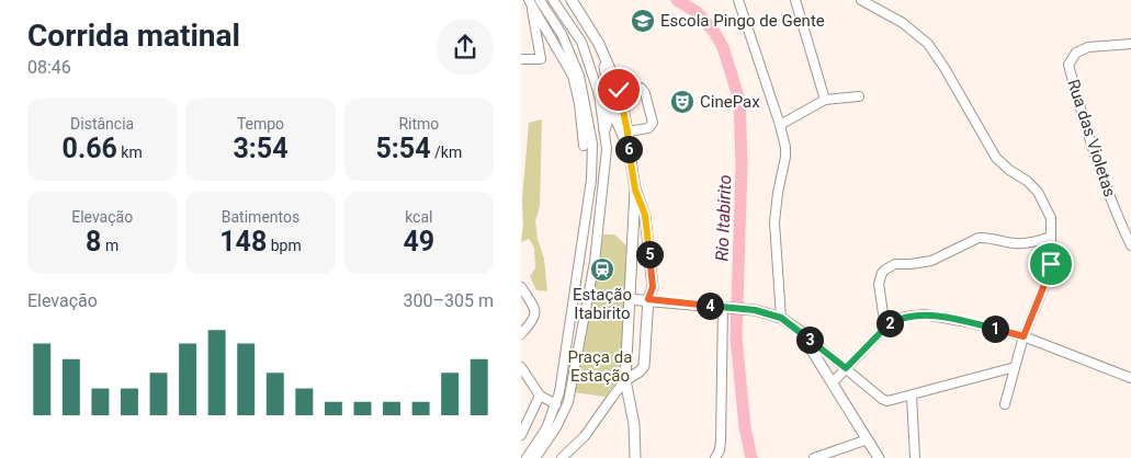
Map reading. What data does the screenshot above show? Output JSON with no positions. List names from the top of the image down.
{
  "streets": {
    "street": ["Rua das Violetas"]
  },
  "water": ["Rio Itabirito"],
  "parks": ["Praça da Estação"],
  "places": {
    "school or university": ["Escola Pingo de Gente"],
    "theatre": ["CinePax"],
    "station": ["Estação Itabirito"]
  },
  "page": {
    "heading": ["Corrida matinal", "08:46"],
    "stats": [
      ["Distância", "0.66 km"],
      ["Tempo", "3:54"],
      ["Ritmo", "5:54 /km"],
      ["Elevação", "8 m"],
      ["Batimentos", "148 bpm"],
      ["kcal", "49"]
    ],
    "pins": [
      "6",
      "5",
      "4",
      "2",
      "1",
      "3"
    ],
    "chart": ["Elevação", "300–305 m"]
  }
}
